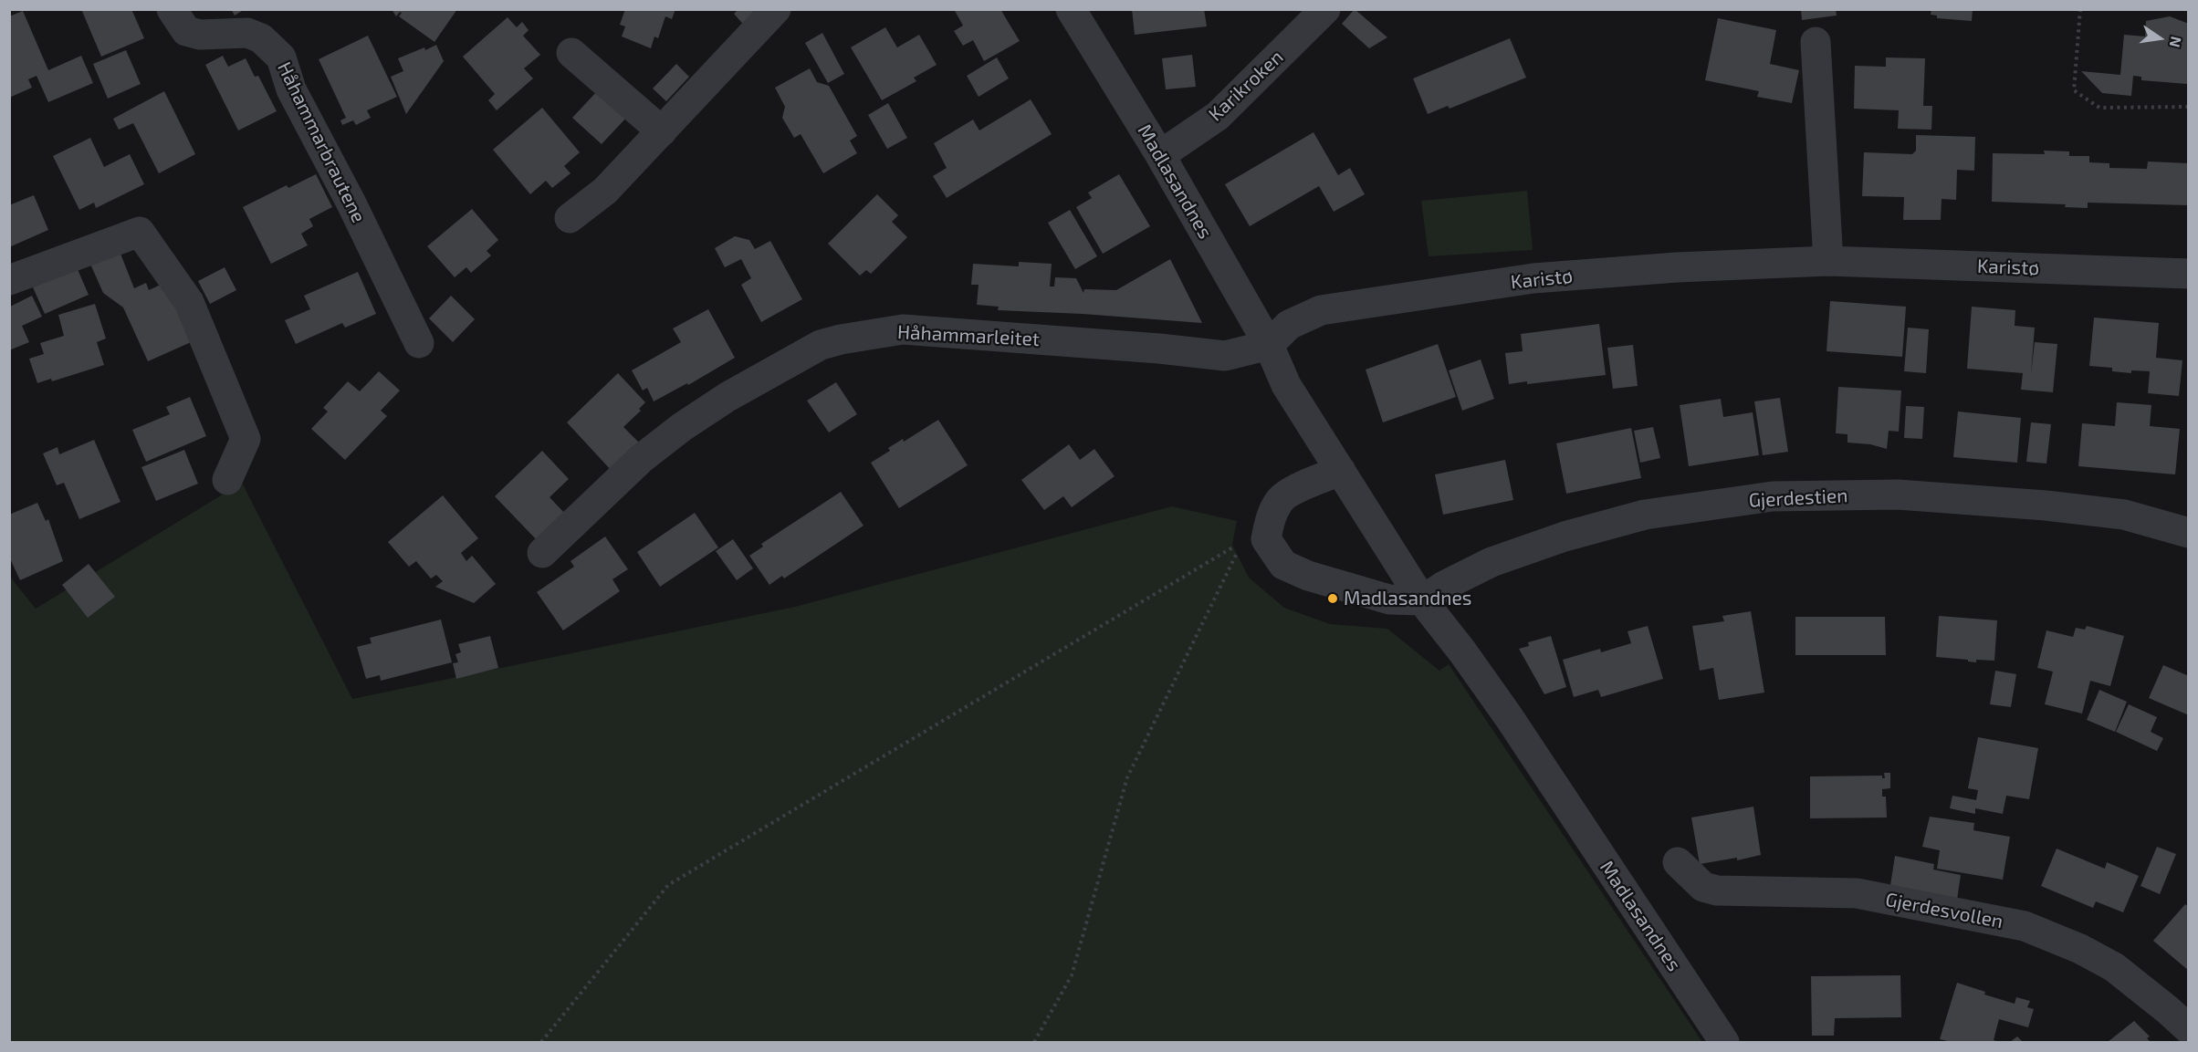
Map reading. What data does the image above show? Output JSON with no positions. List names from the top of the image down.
{
  "streets": {
    "street": [
      "Karikroken",
      "Håhammarbrautene",
      "Madlasandnes",
      "Karistø",
      "Håhammarleitet",
      "Gjerdestien",
      "Gjerdesvollen"
    ]
  },
  "crossings": [
    ["Karikroken", "Madlasandnes"],
    ["Madlasandnes", "Karistø"],
    ["Madlasandnes", "Håhammarleitet"],
    ["Madlasandnes", "Gjerdestien"],
    ["Karistø", "Håhammarleitet"]
  ],
  "places": ["Madlasandnes"],
  "north": "right"
}
